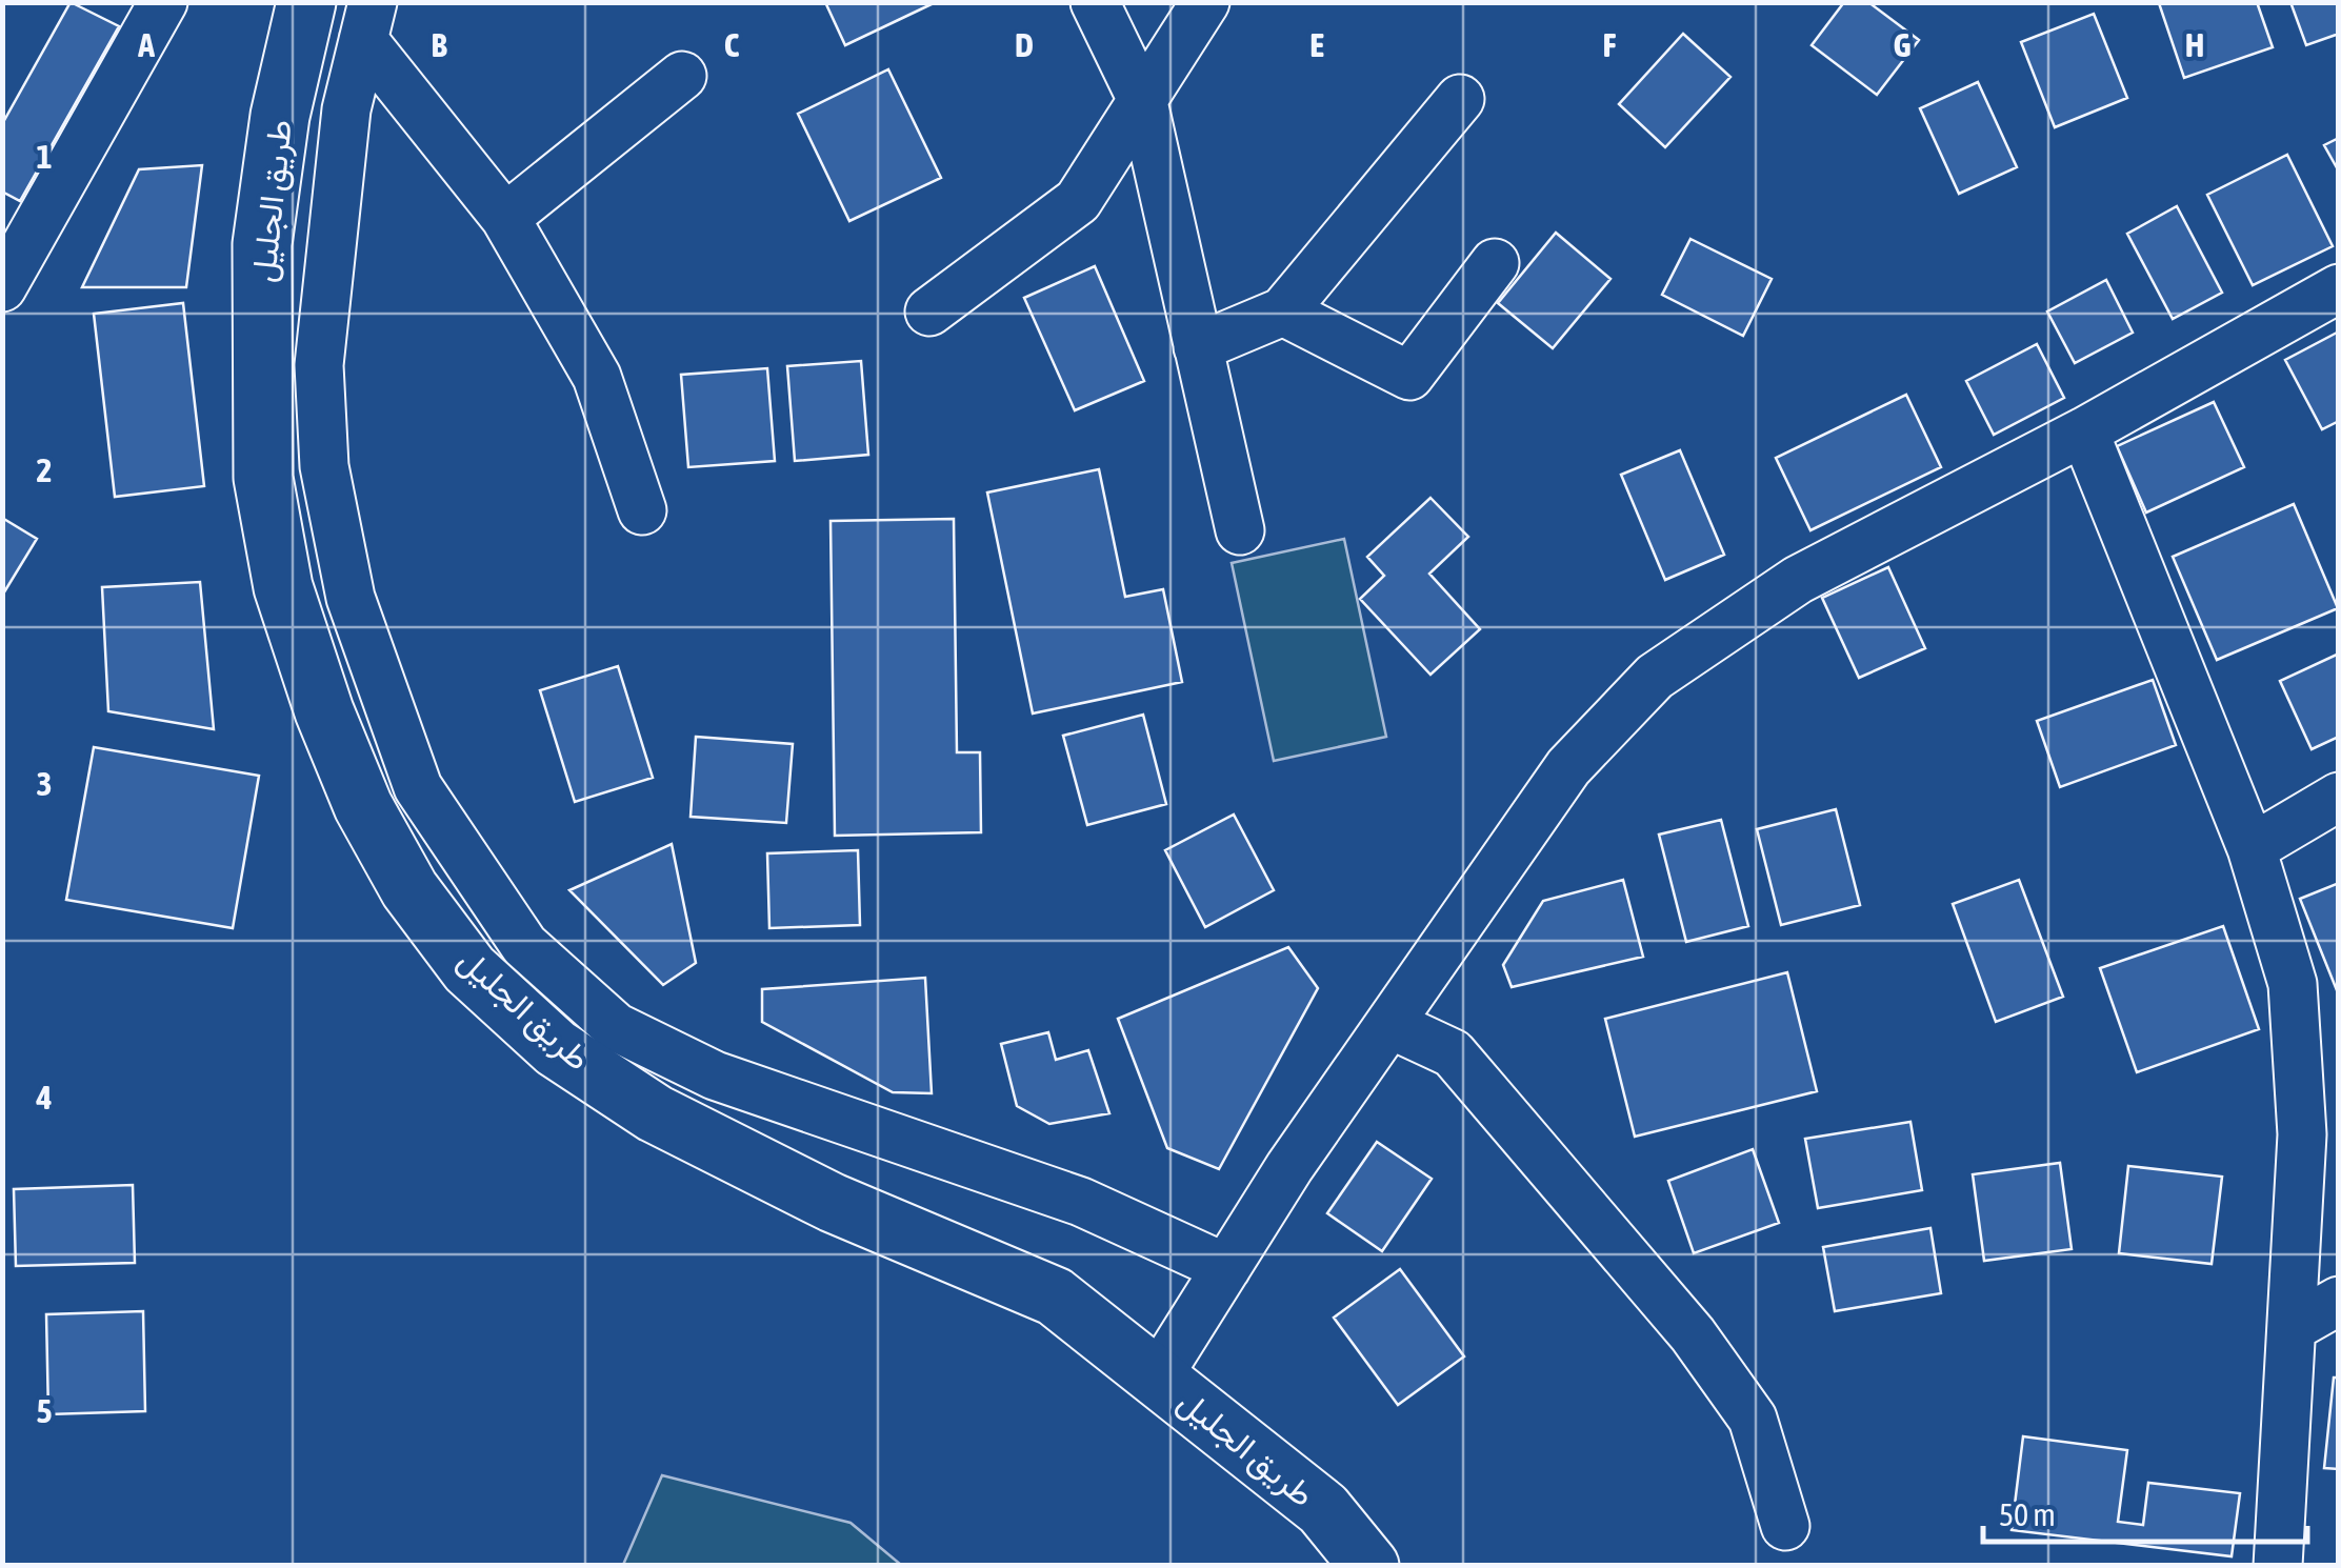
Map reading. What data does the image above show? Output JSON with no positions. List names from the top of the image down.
{
  "streets": {
    "main road": ["طريق الجليل"]
  },
  "scale_bar": "50 m",
  "grid": {
    "columns": [
      "A",
      "B",
      "C",
      "D",
      "E",
      "F",
      "G",
      "H"
    ],
    "rows": [
      "1",
      "2",
      "3",
      "4",
      "5"
    ]
  }
}
